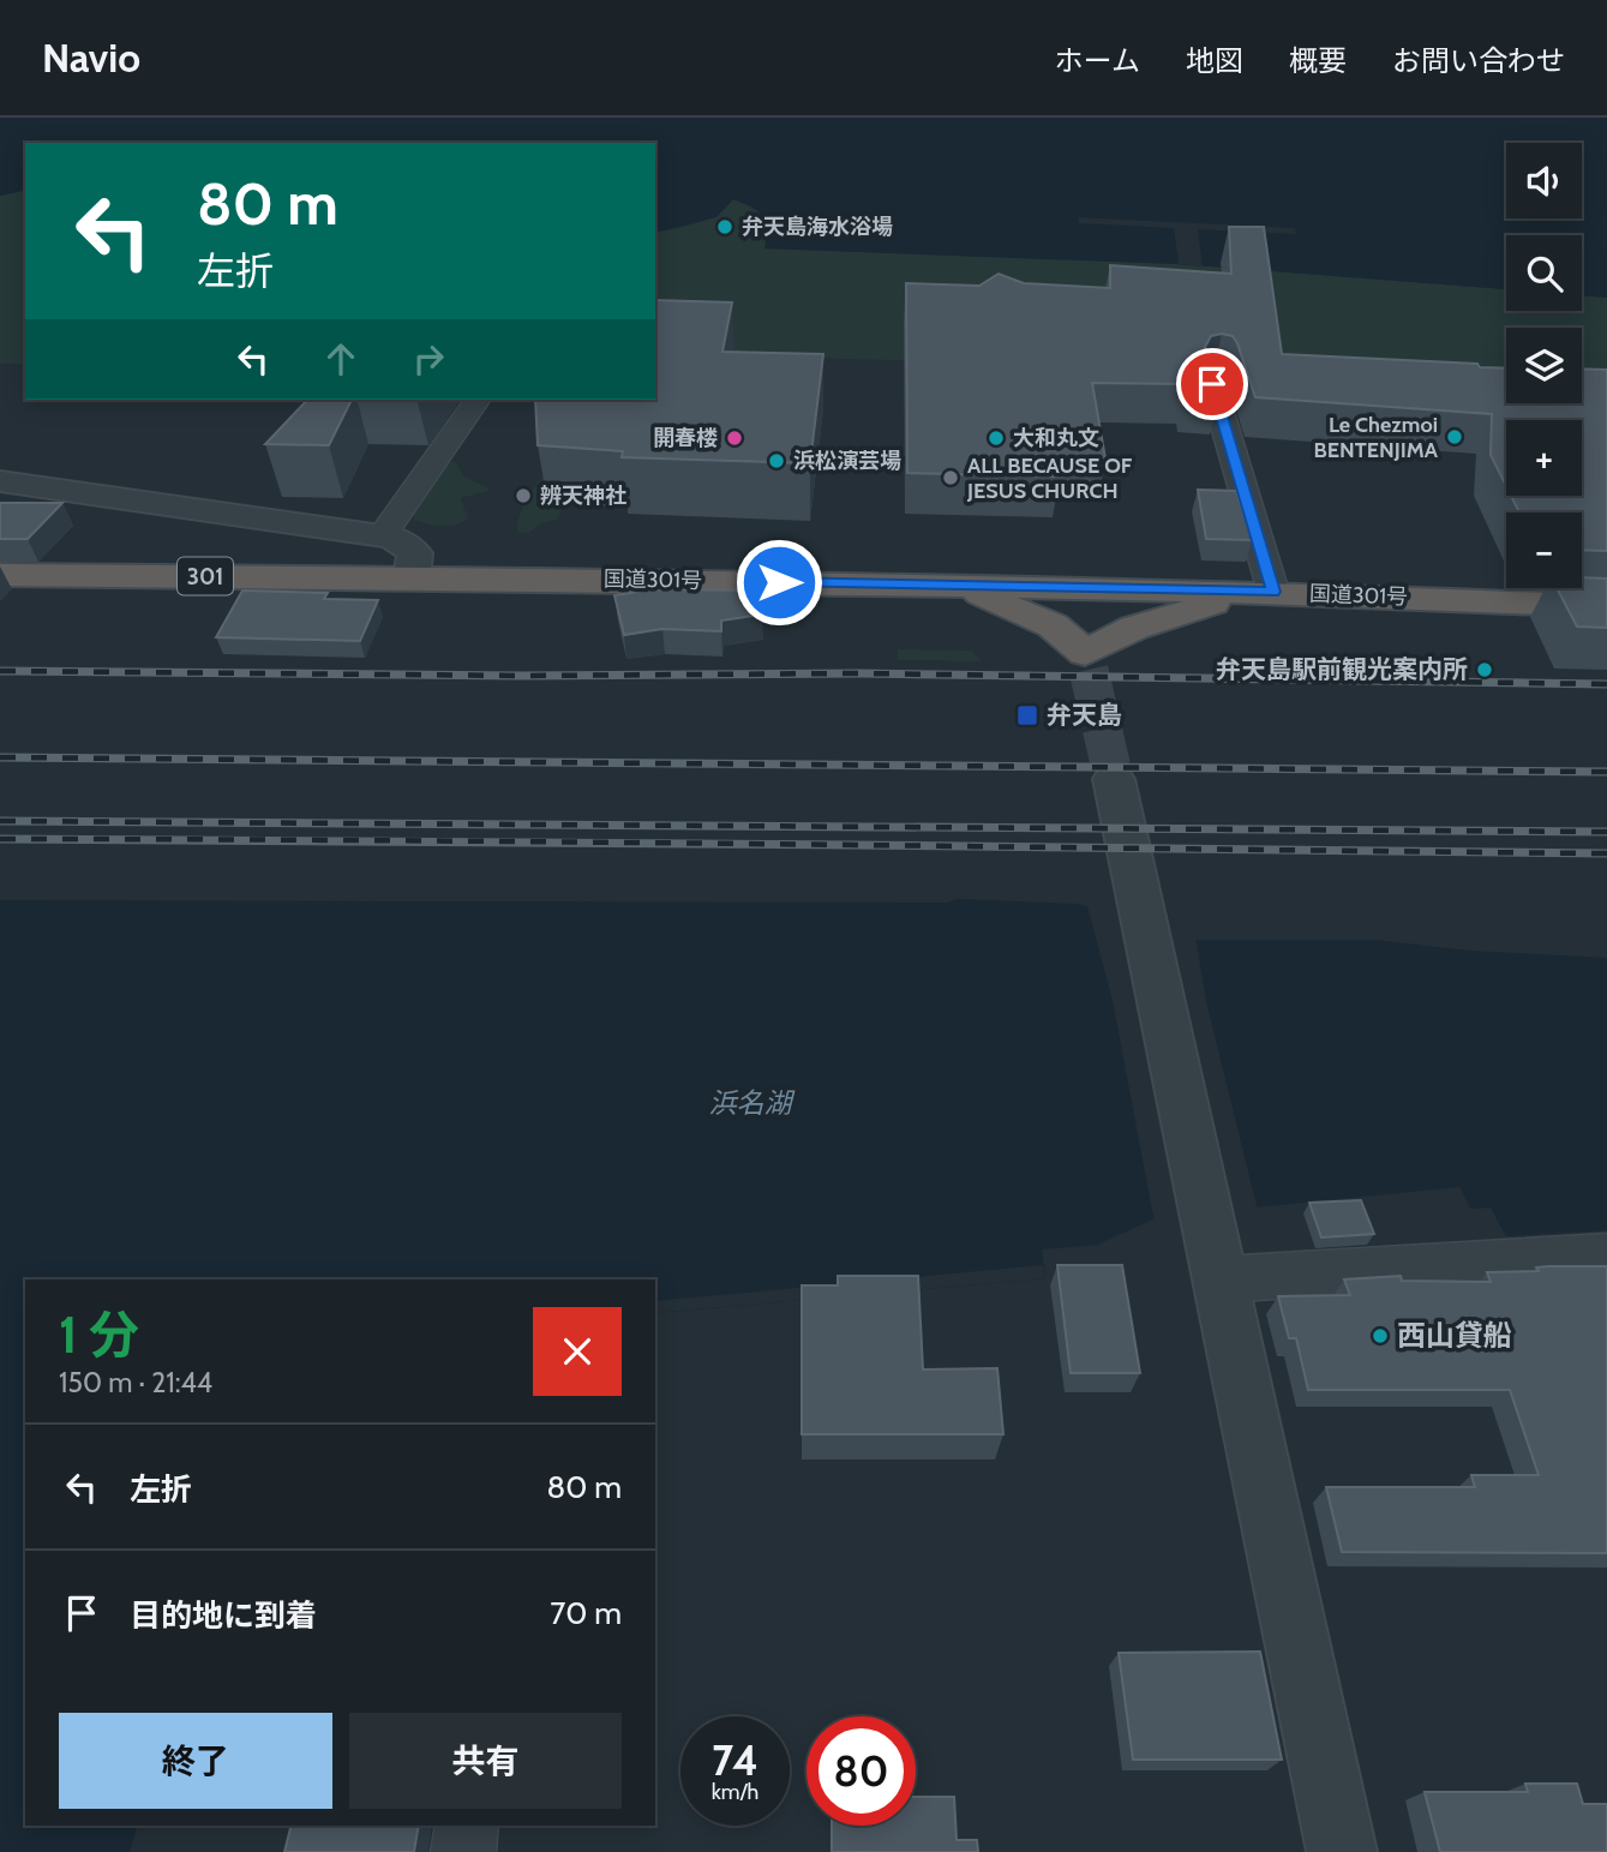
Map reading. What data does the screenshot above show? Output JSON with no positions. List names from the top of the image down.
{
  "streets": {
    "highway": ["301", "国道301号"]
  },
  "water": ["浜名湖"],
  "places": {
    "other": [
      "弁天島海水浴場",
      "Le Chezmoi BENTENJIMA",
      "開春楼",
      "大和丸文",
      "浜松演芸場",
      "ALL BECAUSE OF JESUS CHURCH",
      "辨天神社",
      "弁天島駅前観光案内所",
      "西山貸船"
    ],
    "transit": ["弁天島"]
  },
  "page": {
    "header": "Navio",
    "nav": [
      "ホーム",
      "地図",
      "概要",
      "お問い合わせ"
    ],
    "map_buttons": ["+", "−"],
    "turn": ["80 m", "左折"],
    "heading": ["1 分", "150 m · 21:44"],
    "list": [
      {
        "name": "左折",
        "value": "80 m"
      },
      {
        "name": "目的地に到着",
        "value": "70 m"
      }
    ],
    "buttons": ["終了", "共有"],
    "speed": "74 km/h",
    "limit": "80"
  }
}
